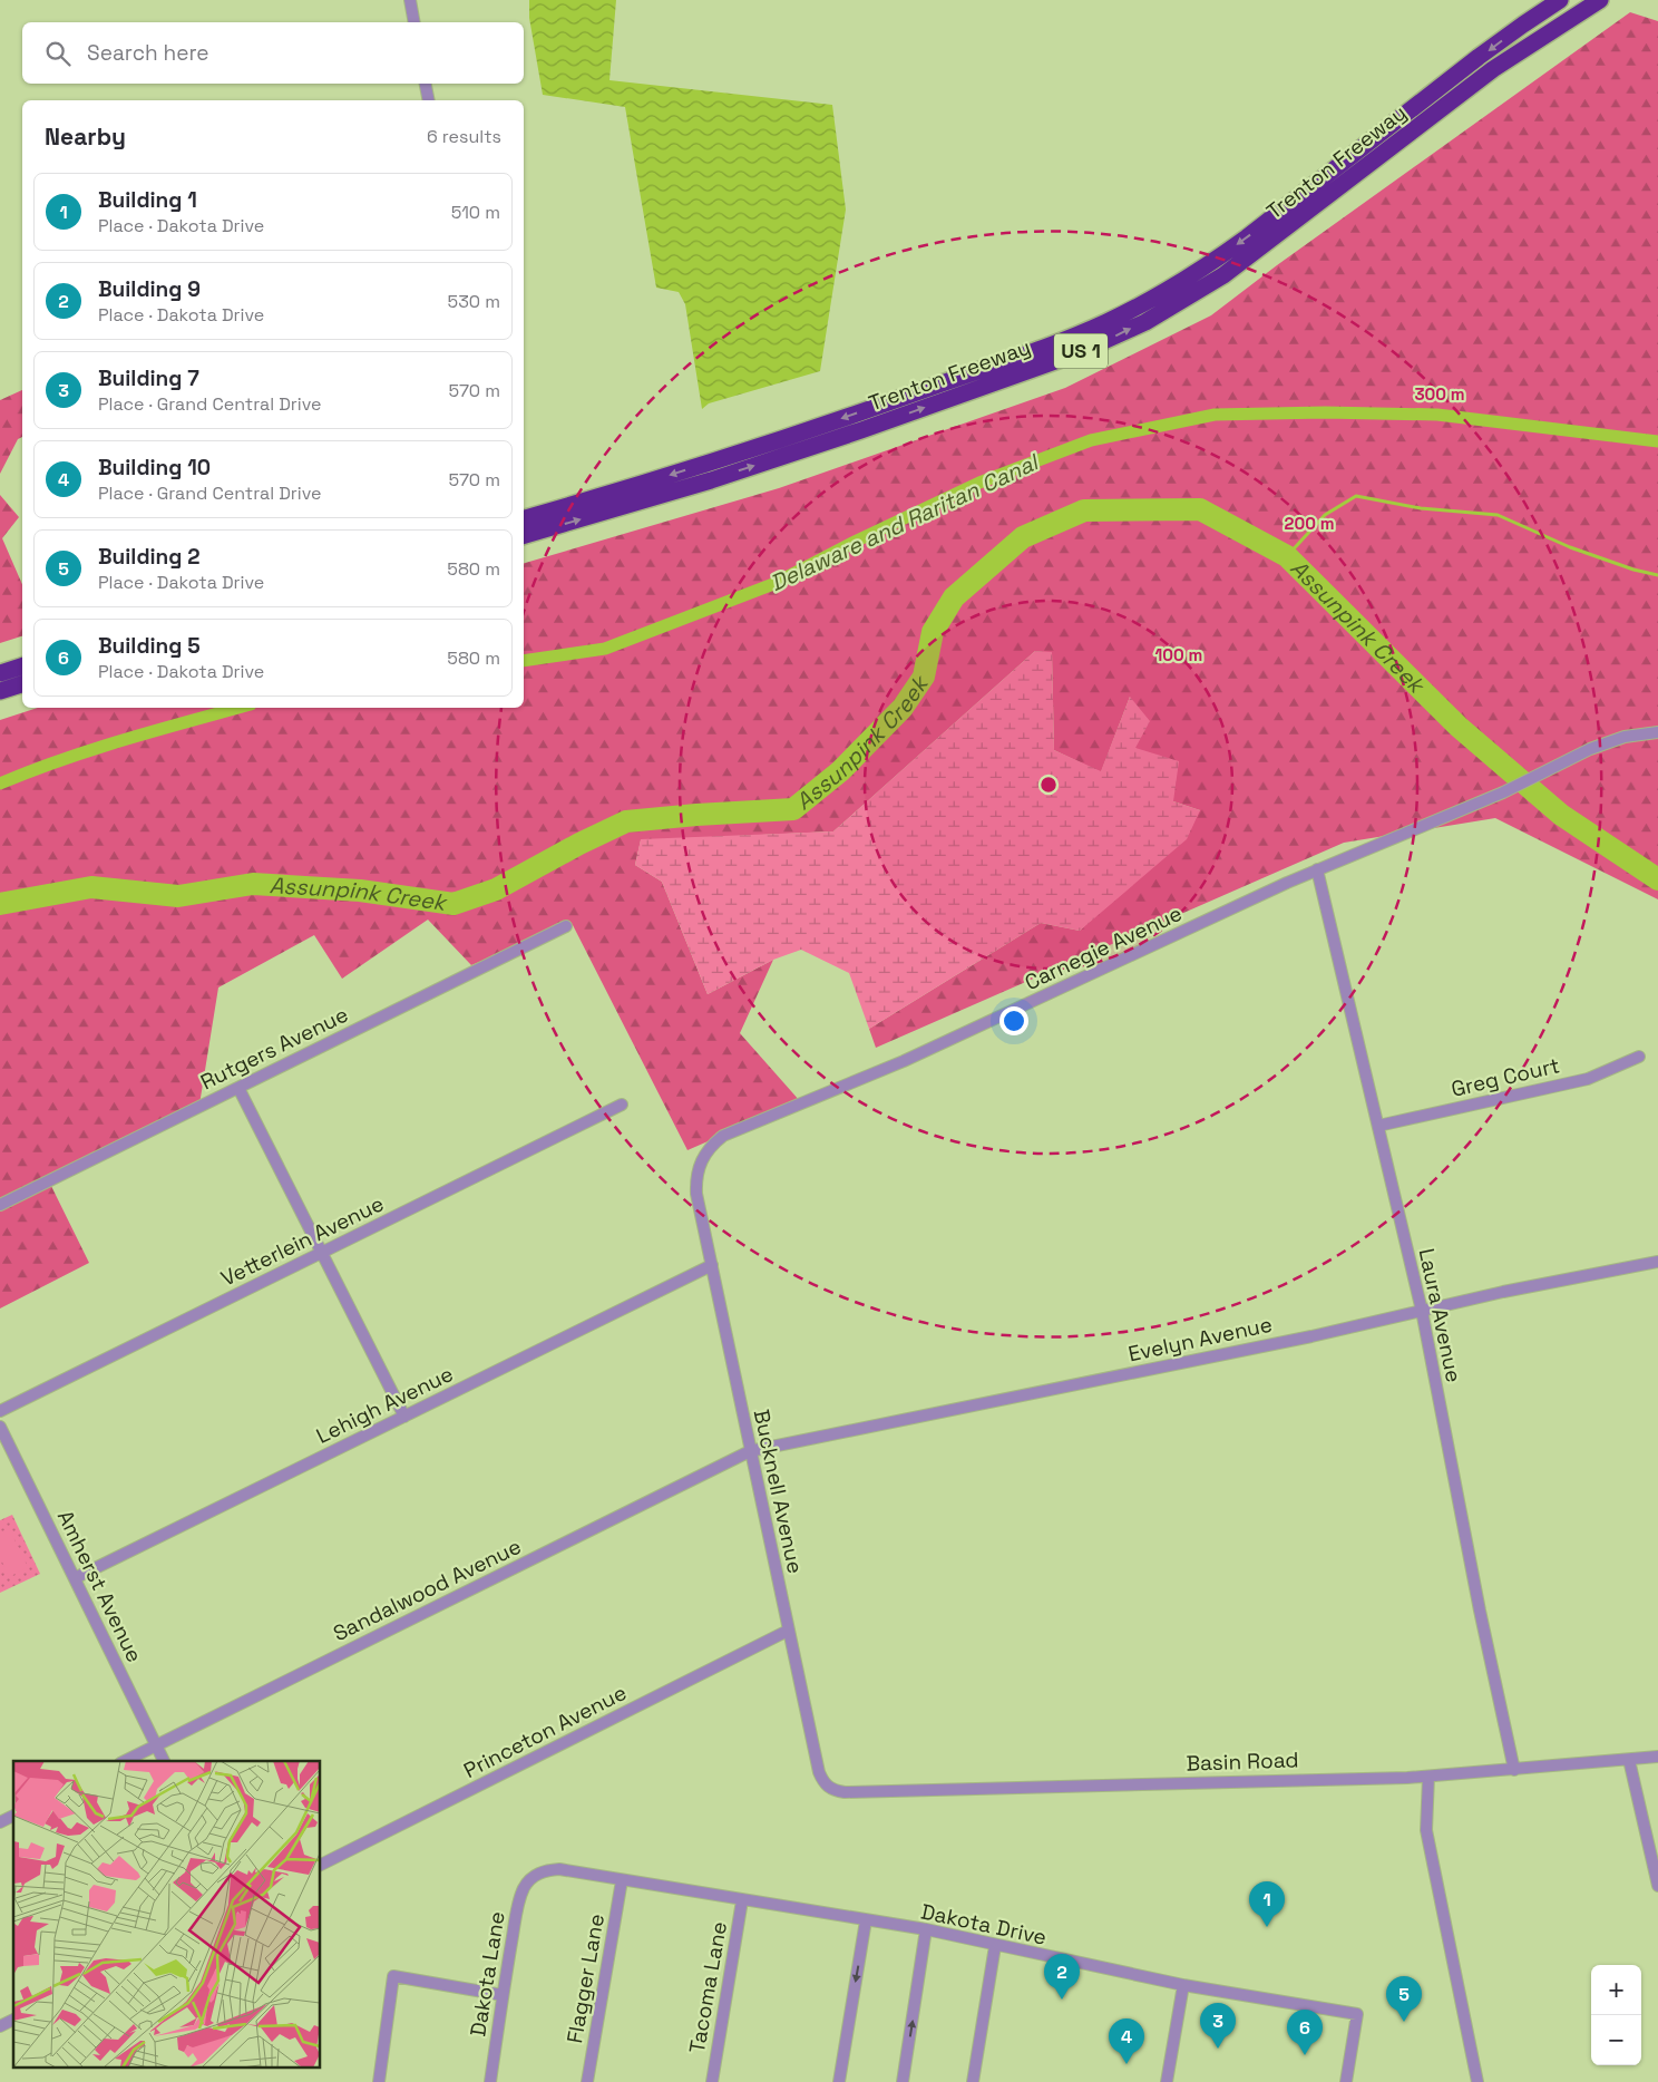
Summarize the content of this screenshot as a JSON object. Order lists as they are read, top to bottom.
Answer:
{
  "streets": {
    "highway": ["Trenton Freeway", "US 1"],
    "street": [
      "Carnegie Avenue",
      "Rutgers Avenue",
      "Greg Court",
      "Vetterlein Avenue",
      "Laura Avenue",
      "Evelyn Avenue",
      "Lehigh Avenue",
      "Bucknell Avenue",
      "Amherst Avenue",
      "Sandalwood Avenue",
      "Princeton Avenue",
      "Basin Road",
      "Dakota Drive",
      "Dakota Lane",
      "Flagger Lane",
      "Tacoma Lane"
    ]
  },
  "crossings": [
    ["Carnegie Avenue", "Laura Avenue"],
    ["Carnegie Avenue", "Bucknell Avenue"],
    ["Greg Court", "Laura Avenue"],
    ["Laura Avenue", "Evelyn Avenue"],
    ["Laura Avenue", "Basin Road"],
    ["Evelyn Avenue", "Bucknell Avenue"],
    ["Evelyn Avenue", "Sandalwood Avenue"],
    ["Lehigh Avenue", "Bucknell Avenue"],
    ["Lehigh Avenue", "Amherst Avenue"],
    ["Bucknell Avenue", "Sandalwood Avenue"],
    ["Bucknell Avenue", "Princeton Avenue"],
    ["Bucknell Avenue", "Basin Road"],
    ["Amherst Avenue", "Sandalwood Avenue"],
    ["Dakota Drive", "Dakota Lane"],
    ["Dakota Drive", "Flagger Lane"],
    ["Dakota Drive", "Tacoma Lane"]
  ],
  "water": ["Delaware and Raritan Canal", "Assunpink Creek"],
  "page": {
    "search": "Search here",
    "heading": ["Nearby", "6 results"],
    "list": [
      {
        "mark": "1",
        "name": "Building 1",
        "note": "Place · Dakota Drive",
        "value": "510 m"
      },
      {
        "mark": "2",
        "name": "Building 9",
        "note": "Place · Dakota Drive",
        "value": "530 m"
      },
      {
        "mark": "3",
        "name": "Building 7",
        "note": "Place · Grand Central Drive",
        "value": "570 m"
      },
      {
        "mark": "4",
        "name": "Building 10",
        "note": "Place · Grand Central Drive",
        "value": "570 m"
      },
      {
        "mark": "5",
        "name": "Building 2",
        "note": "Place · Dakota Drive",
        "value": "580 m"
      },
      {
        "mark": "6",
        "name": "Building 5",
        "note": "Place · Dakota Drive",
        "value": "580 m"
      }
    ],
    "pins": [
      "1",
      "2",
      "5",
      "3",
      "6",
      "4"
    ],
    "map_buttons": ["+", "−"]
  },
  "rings": ["300 m", "200 m", "100 m"]
}
